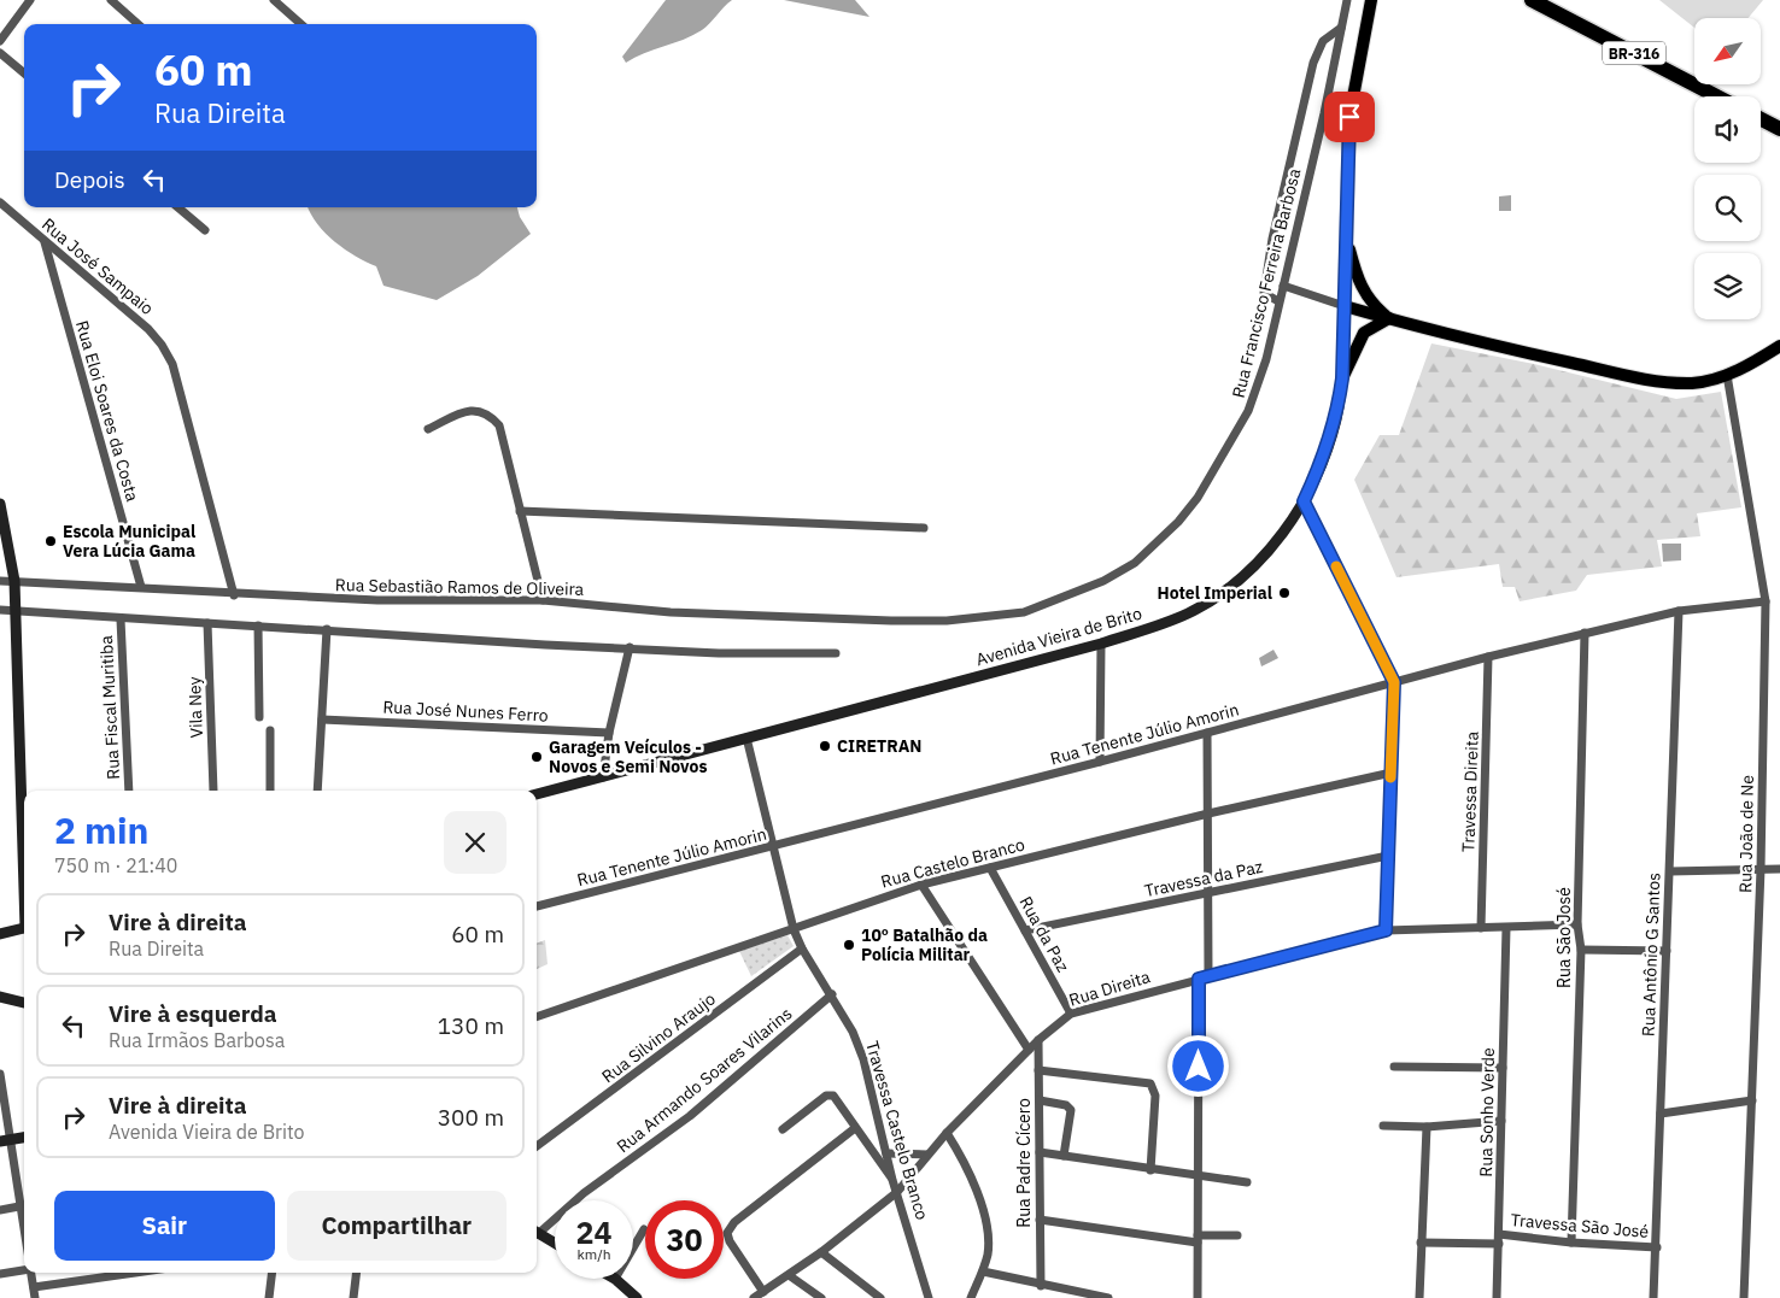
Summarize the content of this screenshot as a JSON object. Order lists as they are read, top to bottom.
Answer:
{
  "streets": {
    "highway": ["BR-316"],
    "main road": ["Avenida Vieira de Brito"],
    "street": [
      "Rua José Sampaio",
      "Rua Francisco Ferreira Barbosa",
      "Rua Eloi Soares da Costa",
      "Rua Sebastião Ramos de Oliveira",
      "Rua Fiscal Muritiba",
      "Vila Ney",
      "Rua José Nunes Ferro",
      "Rua Tenente Júlio Amorin",
      "Travessa Direita",
      "Rua João de Ne",
      "Rua Castelo Branco",
      "Travessa da Paz",
      "Rua da Paz",
      "Rua São José",
      "Rua Antônio G Santos",
      "Rua Direita",
      "Rua Silvino Araujo",
      "Rua Armando Soares Vilarins",
      "Rua Sonho Verde",
      "Travessa Castelo Branco",
      "Rua Padre Cícero",
      "Travessa São José"
    ]
  },
  "crossings": [
    ["Rua José Sampaio", "Rua Eloi Soares da Costa"],
    ["Rua José Sampaio", "Rua Sebastião Ramos de Oliveira"],
    ["Rua Francisco Ferreira Barbosa", "Rua Sebastião Ramos de Oliveira"],
    ["Rua Eloi Soares da Costa", "Rua Sebastião Ramos de Oliveira"],
    ["Avenida Vieira de Brito", "Travessa Castelo Branco"],
    ["Rua Tenente Júlio Amorin", "Travessa Direita"],
    ["Rua Tenente Júlio Amorin", "Rua João de Ne"],
    ["Rua Tenente Júlio Amorin", "Rua São José"],
    ["Rua Tenente Júlio Amorin", "Rua Antônio G Santos"],
    ["Rua Tenente Júlio Amorin", "Travessa Castelo Branco"],
    ["Travessa Direita", "Rua Direita"],
    ["Rua Castelo Branco", "Rua da Paz"],
    ["Rua Castelo Branco", "Travessa Castelo Branco"],
    ["Travessa da Paz", "Rua da Paz"],
    ["Rua da Paz", "Rua Direita"],
    ["Rua São José", "Rua Direita"],
    ["Rua São José", "Travessa São José"],
    ["Rua Antônio G Santos", "Travessa São José"],
    ["Rua Direita", "Rua Sonho Verde"],
    ["Rua Direita", "Travessa Castelo Branco"],
    ["Rua Direita", "Rua Padre Cícero"],
    ["Rua Silvino Araujo", "Travessa Castelo Branco"],
    ["Rua Armando Soares Vilarins", "Travessa Castelo Branco"],
    ["Rua Sonho Verde", "Travessa São José"]
  ],
  "places": [
    "Escola Municipal Vera Lúcia Gama",
    "Hotel Imperial",
    "CIRETRAN",
    "Garagem Veículos - Novos e Semi Novos",
    "10º Batalhão da Polícia Militar"
  ],
  "north": "bottom left",
  "page": {
    "turn": ["60 m", "Rua Direita"],
    "then": "Depois",
    "heading": ["2 min", "750 m · 21:40"],
    "list": [
      {
        "name": "Vire à direita",
        "note": "Rua Direita",
        "value": "60 m"
      },
      {
        "name": "Vire à esquerda",
        "note": "Rua Irmãos Barbosa",
        "value": "130 m"
      },
      {
        "name": "Vire à direita",
        "note": "Avenida Vieira de Brito",
        "value": "300 m"
      }
    ],
    "buttons": ["Sair", "Compartilhar"],
    "speed": "24 km/h",
    "limit": "30"
  }
}
